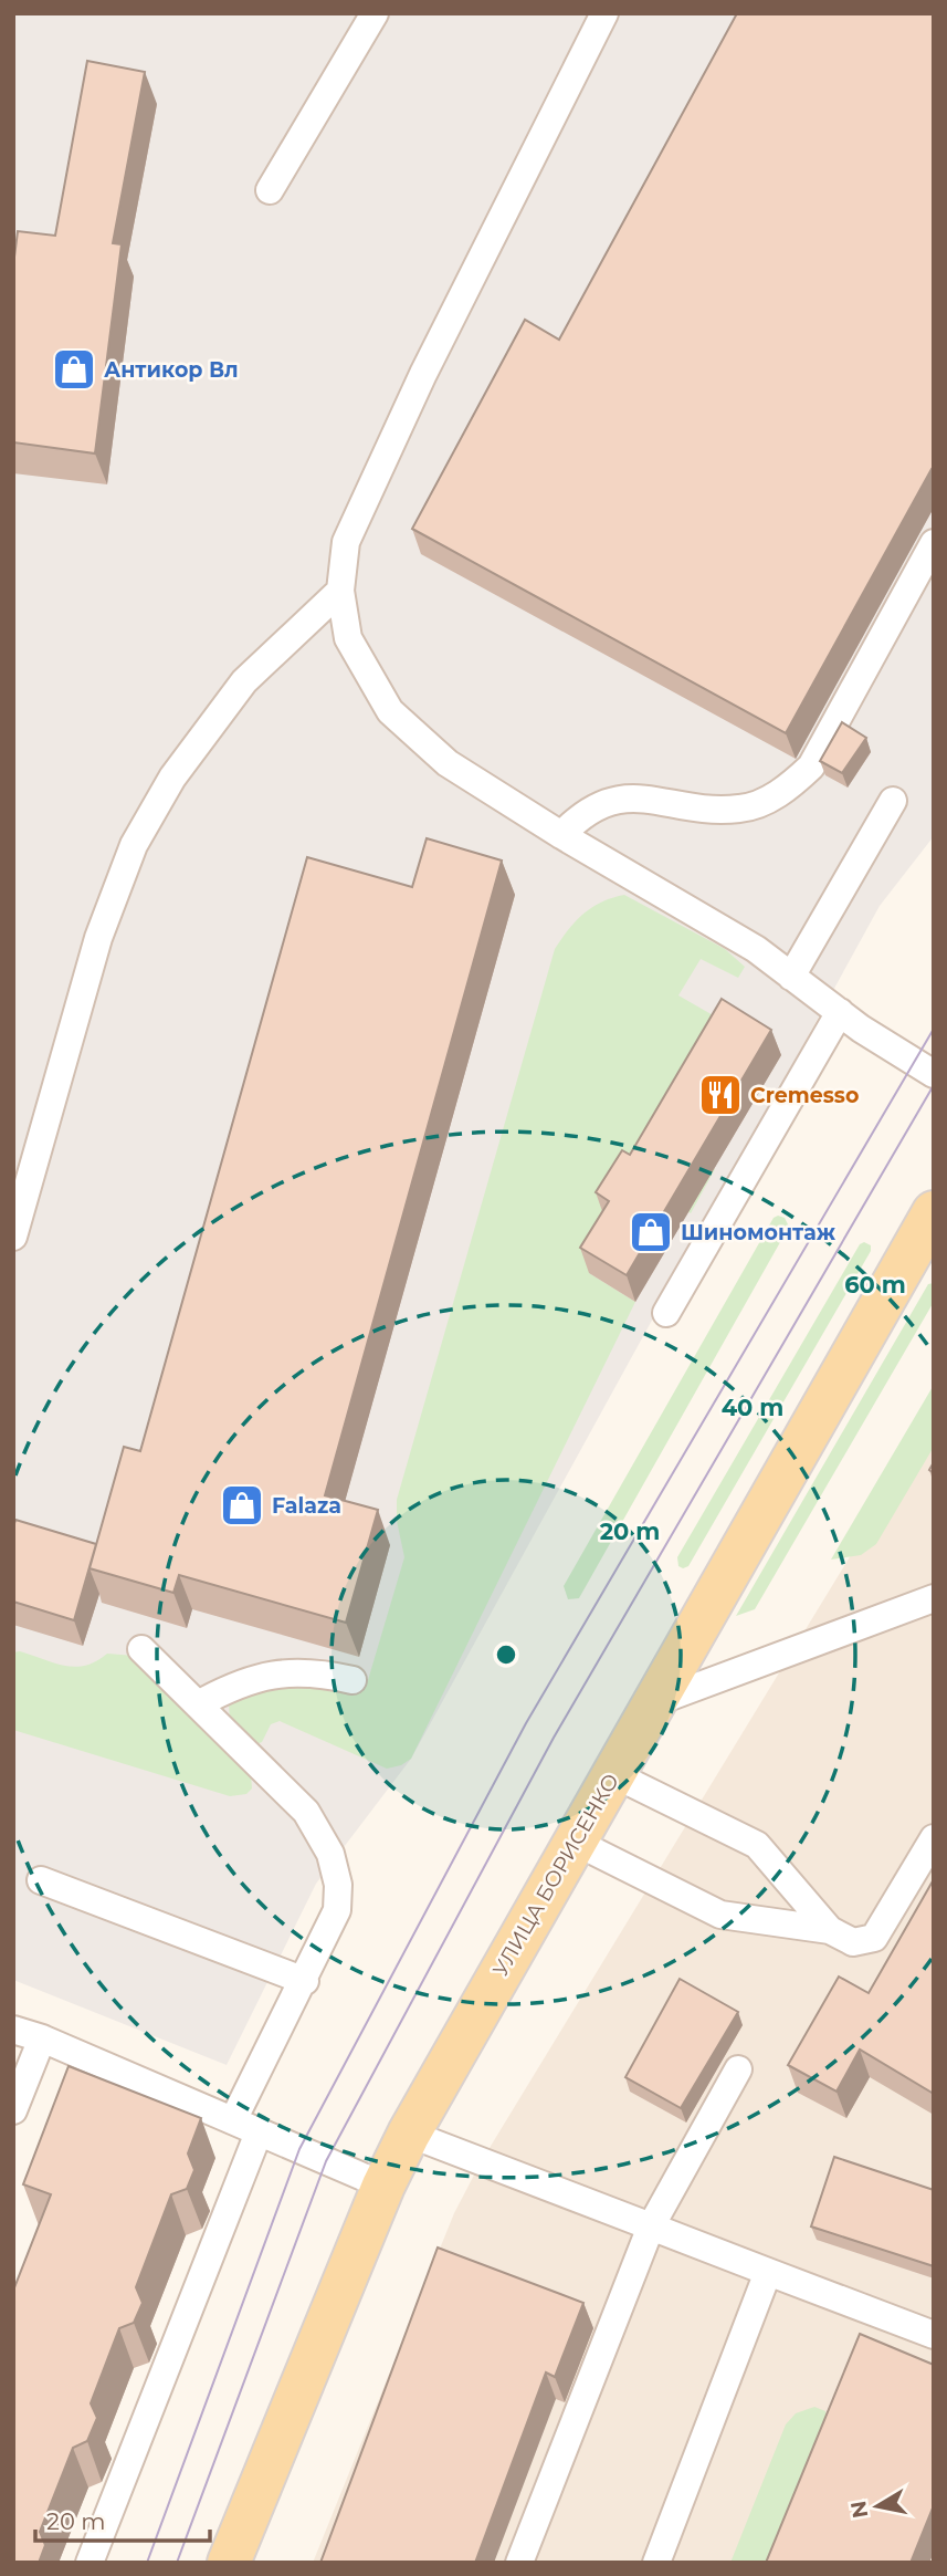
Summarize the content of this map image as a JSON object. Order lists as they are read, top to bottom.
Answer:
{
  "streets": {
    "main road": ["УЛИЦА БОРИСЕНКО"]
  },
  "places": {
    "shop": ["Антикор Вл", "Шиномонтаж", "Falaza"],
    "restaurant": ["Cremesso"]
  },
  "scale_bar": "20 m",
  "north": "left",
  "rings": ["60 m", "40 m", "20 m"]
}
